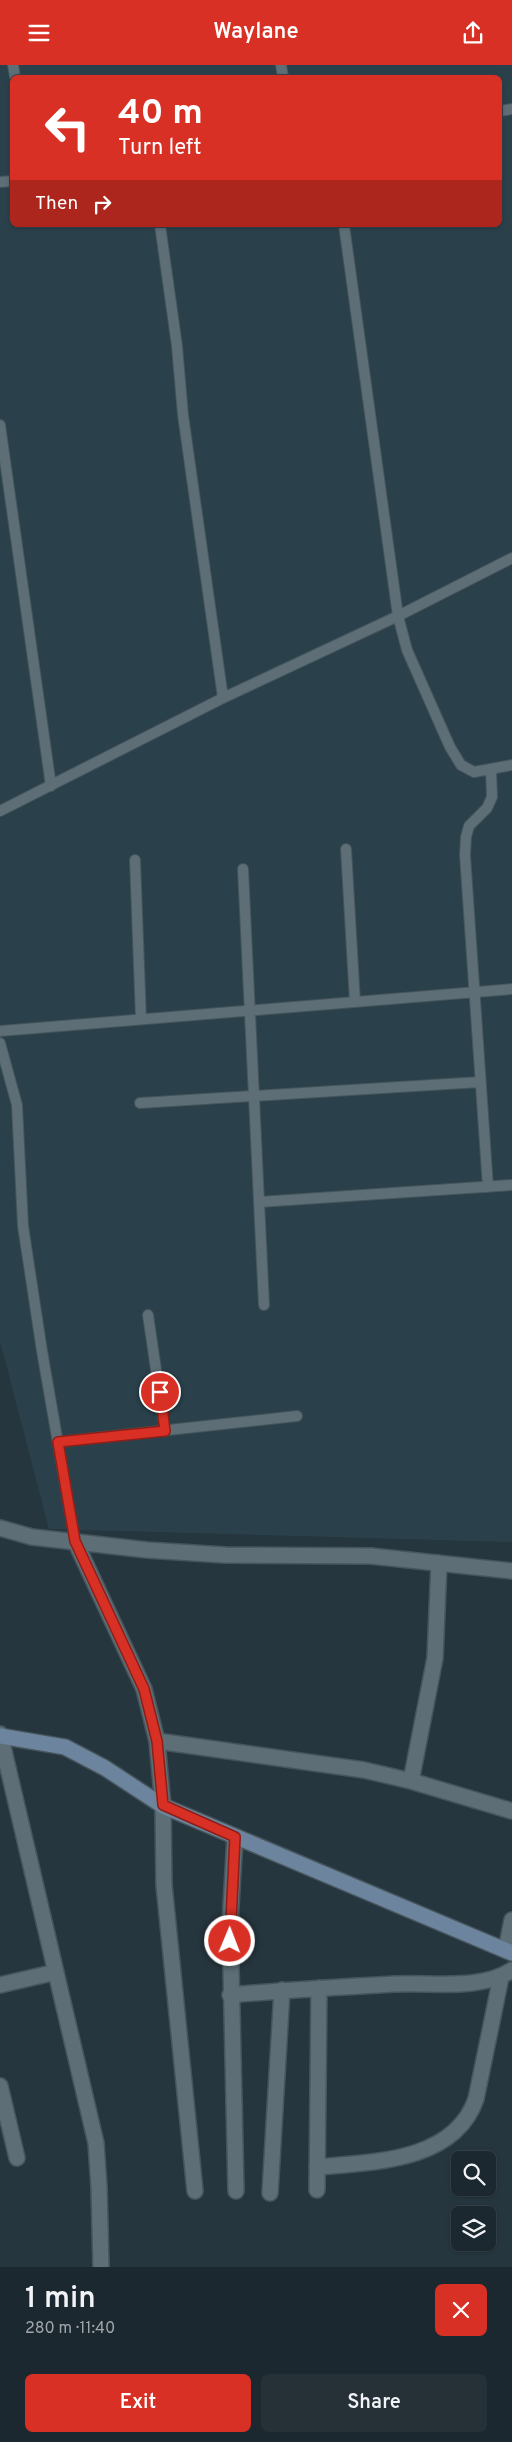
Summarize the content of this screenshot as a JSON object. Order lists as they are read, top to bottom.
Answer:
{
  "page": {
    "header": "Waylane",
    "turn": ["40 m", "Turn left"],
    "then": "Then",
    "heading": ["1 min", "280 m · 11:40"],
    "buttons": ["Exit", "Share"]
  }
}
